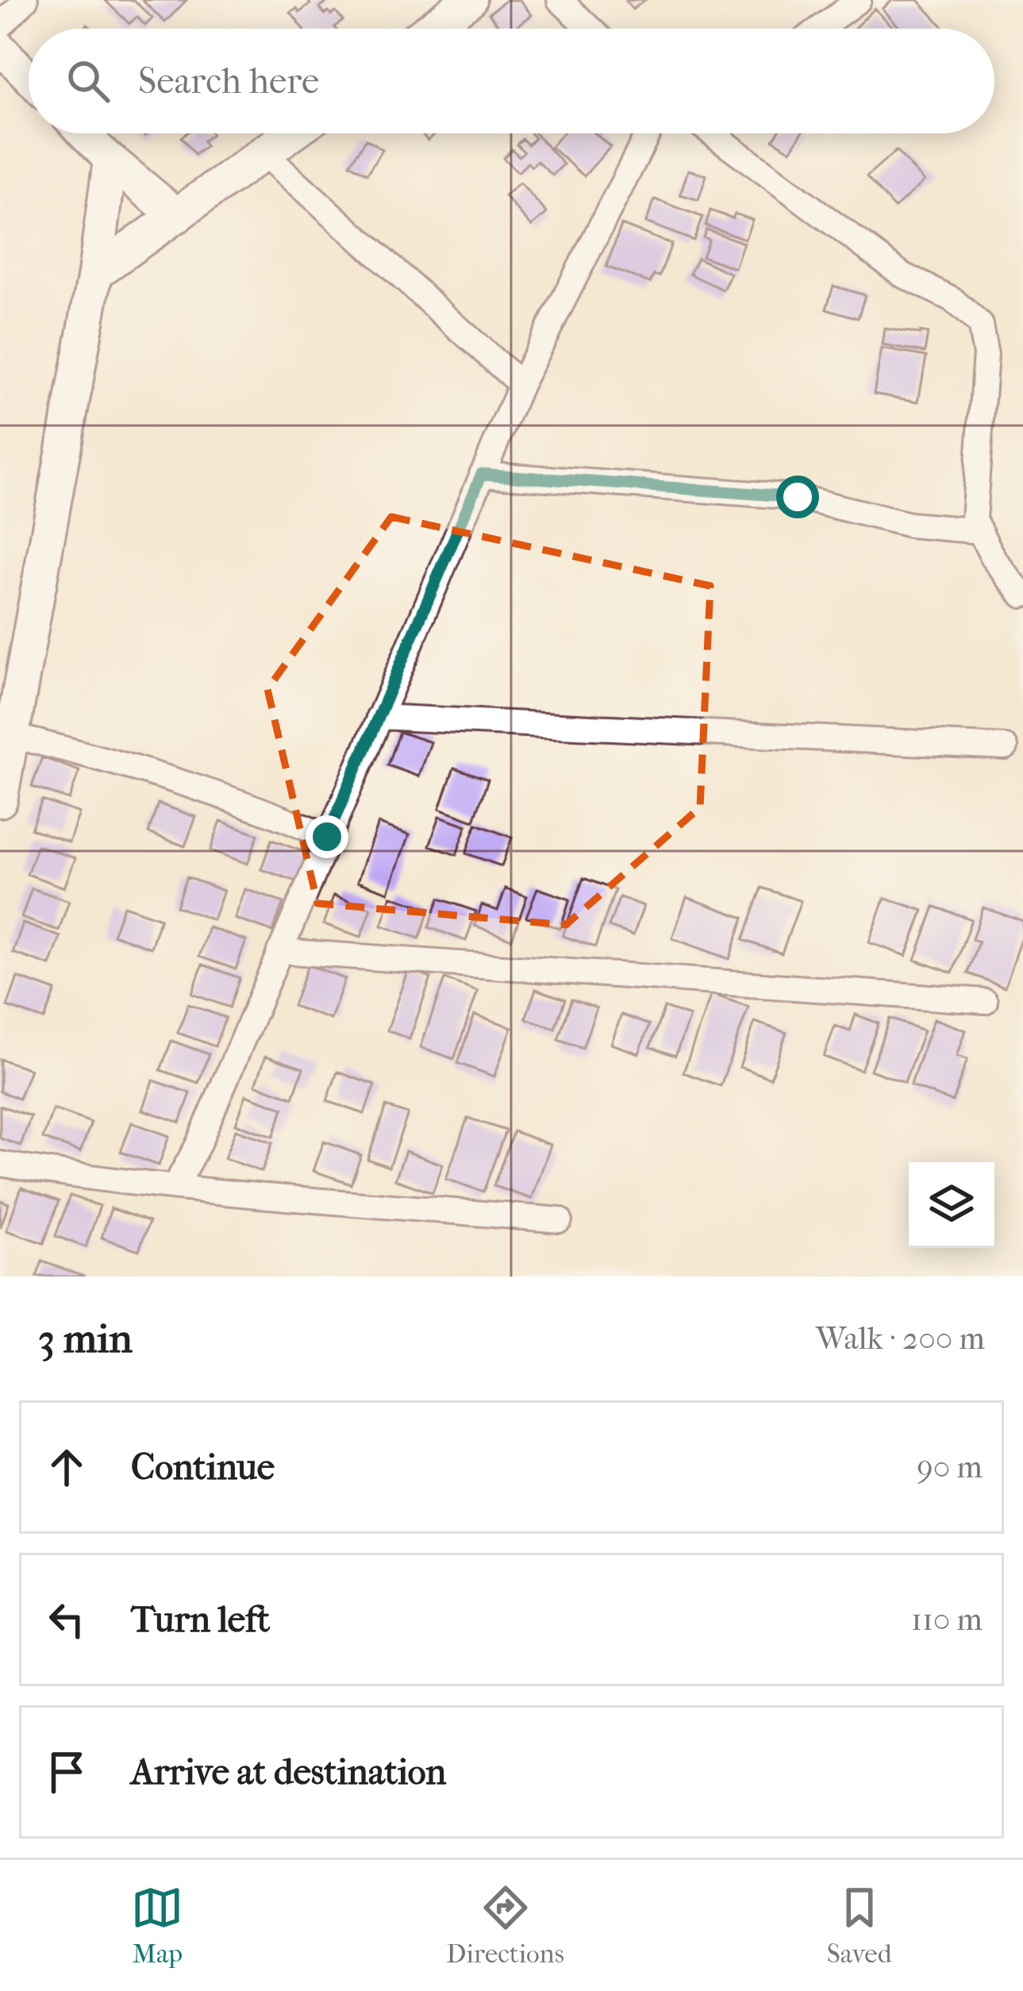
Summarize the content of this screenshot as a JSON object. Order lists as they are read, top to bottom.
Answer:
{
  "page": {
    "search": "Search here",
    "heading": ["3 min", "Walk · 200 m"],
    "list": [
      ["Continue", "90 m"],
      ["Turn left", "110 m"],
      "Arrive at destination"
    ],
    "nav": ["Map", "Directions", "Saved"]
  }
}
